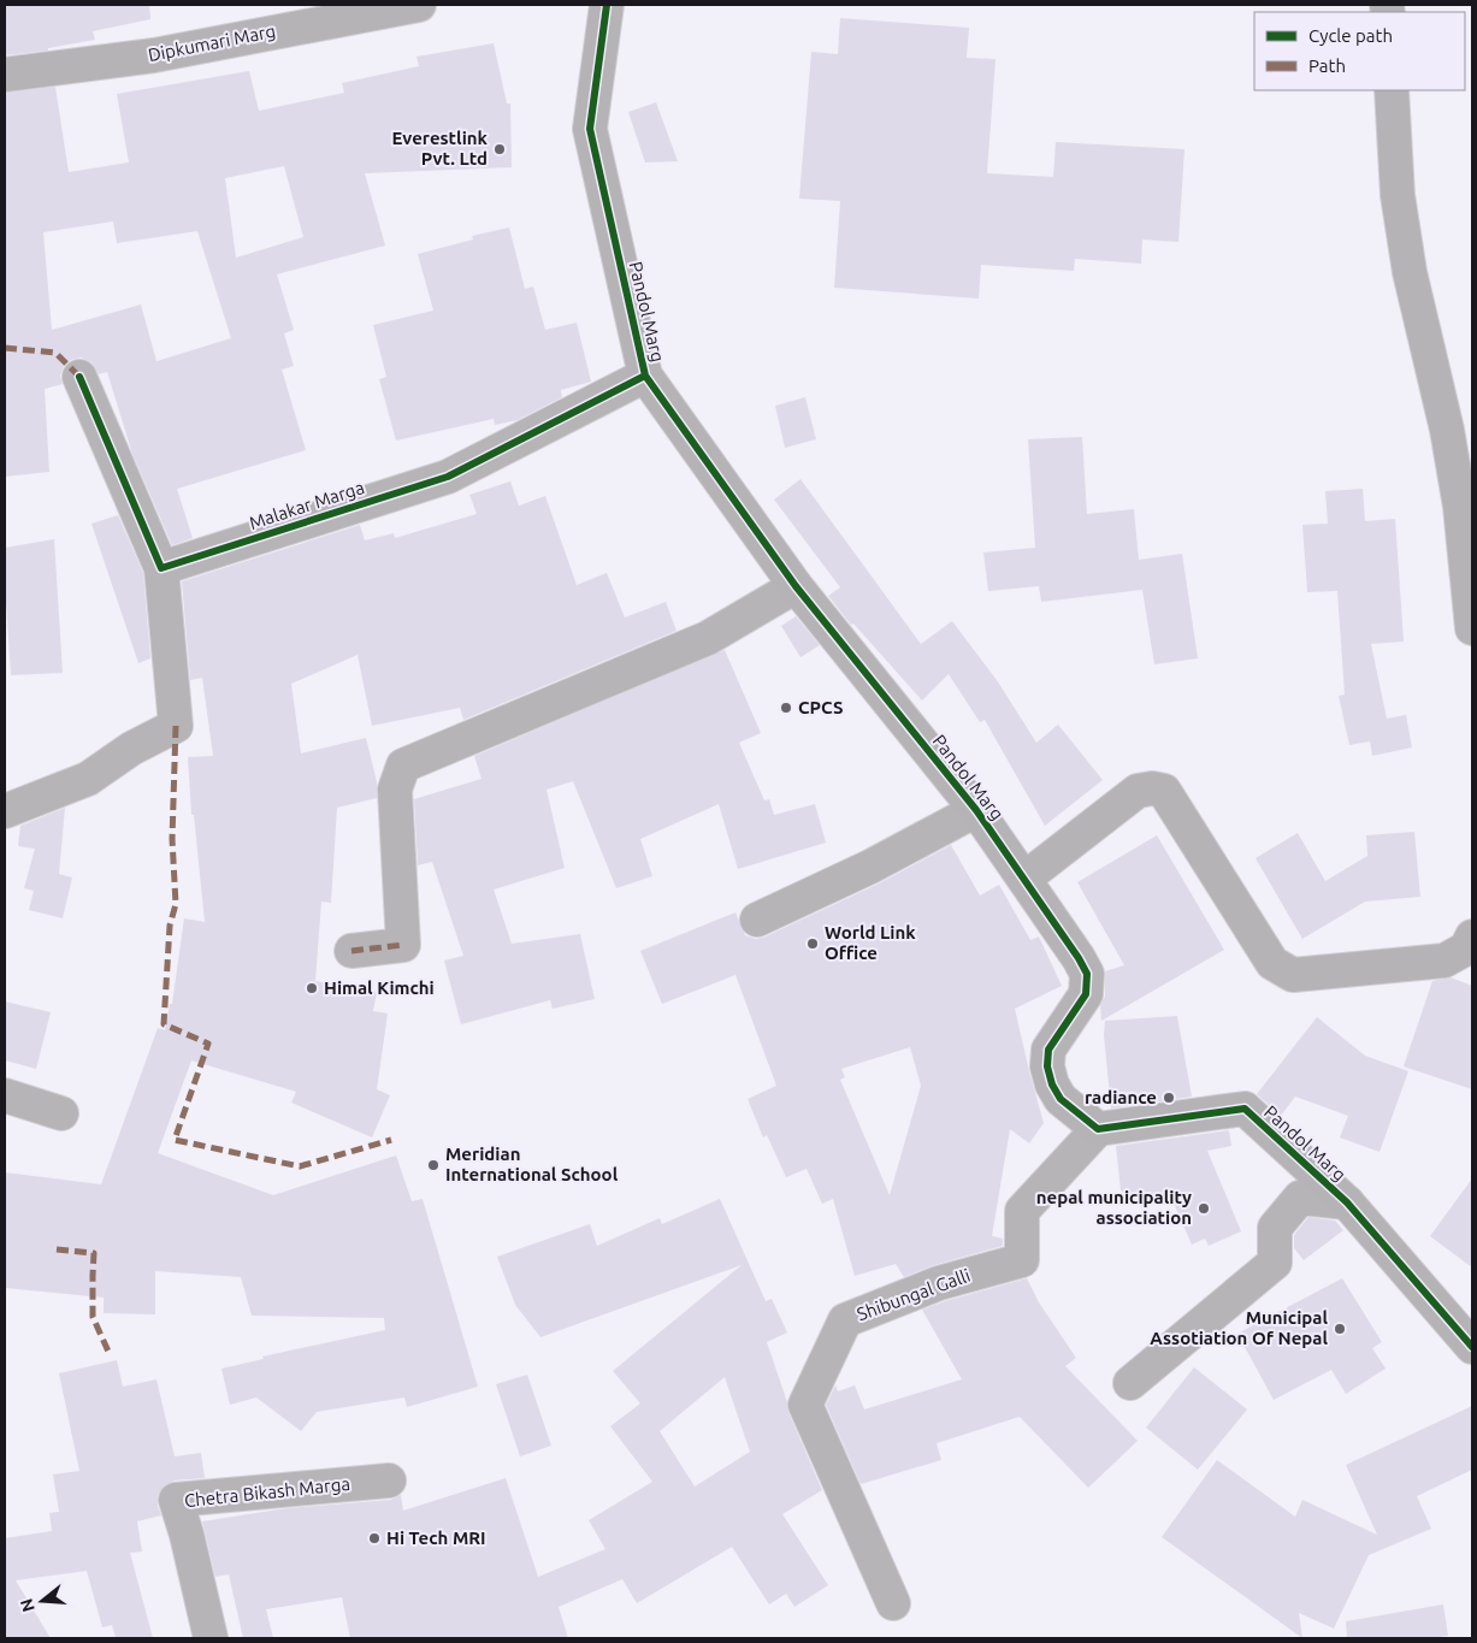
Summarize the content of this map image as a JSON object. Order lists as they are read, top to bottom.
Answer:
{
  "streets": {
    "street": [
      "Dipkumari Marg",
      "Pandol Marg",
      "Malakar Marga",
      "Shibungal Galli",
      "Chetra Bikash Marga"
    ]
  },
  "crossings": [
    ["Pandol Marg", "Malakar Marga"],
    ["Pandol Marg", "Shibungal Galli"]
  ],
  "places": [
    "Everestlink Pvt. Ltd",
    "CPCS",
    "World Link Office",
    "Himal Kimchi",
    "radiance",
    "Meridian International School",
    "nepal municipality association",
    "Municipal Assotiation Of Nepal",
    "Hi Tech MRI"
  ],
  "legend": ["Cycle path", "Path"],
  "north": "left"
}
